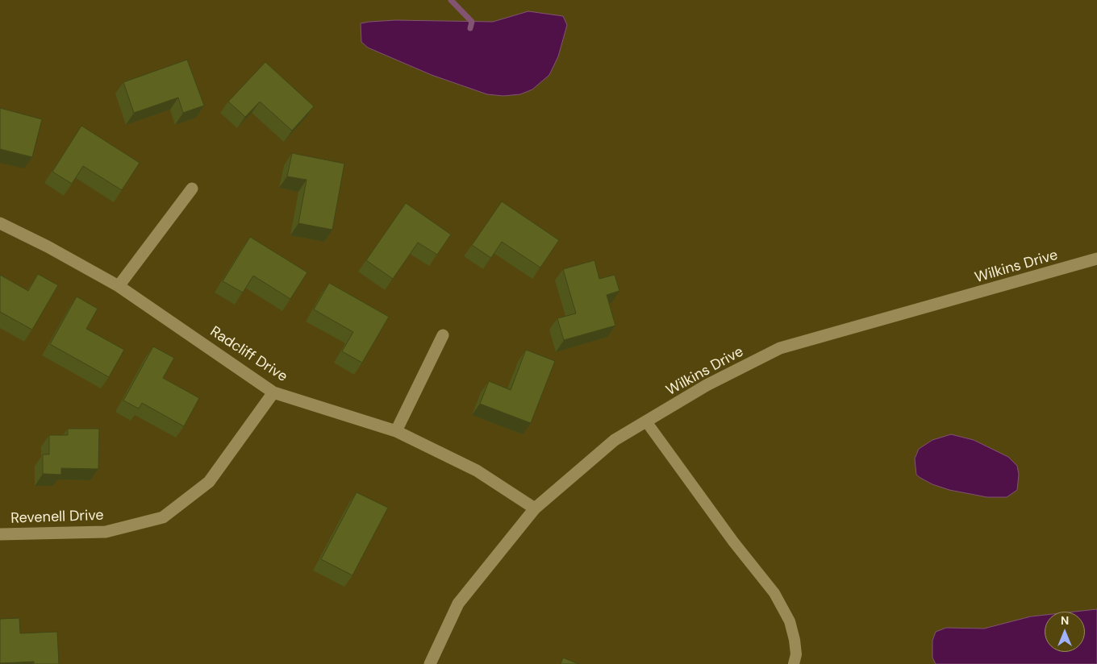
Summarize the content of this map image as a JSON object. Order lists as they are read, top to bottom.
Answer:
{
  "streets": {
    "street": ["Wilkins Drive", "Radcliff Drive", "Revenell Drive"]
  },
  "crossings": [
    ["Wilkins Drive", "Radcliff Drive"],
    ["Radcliff Drive", "Revenell Drive"]
  ],
  "north": "top"
}
